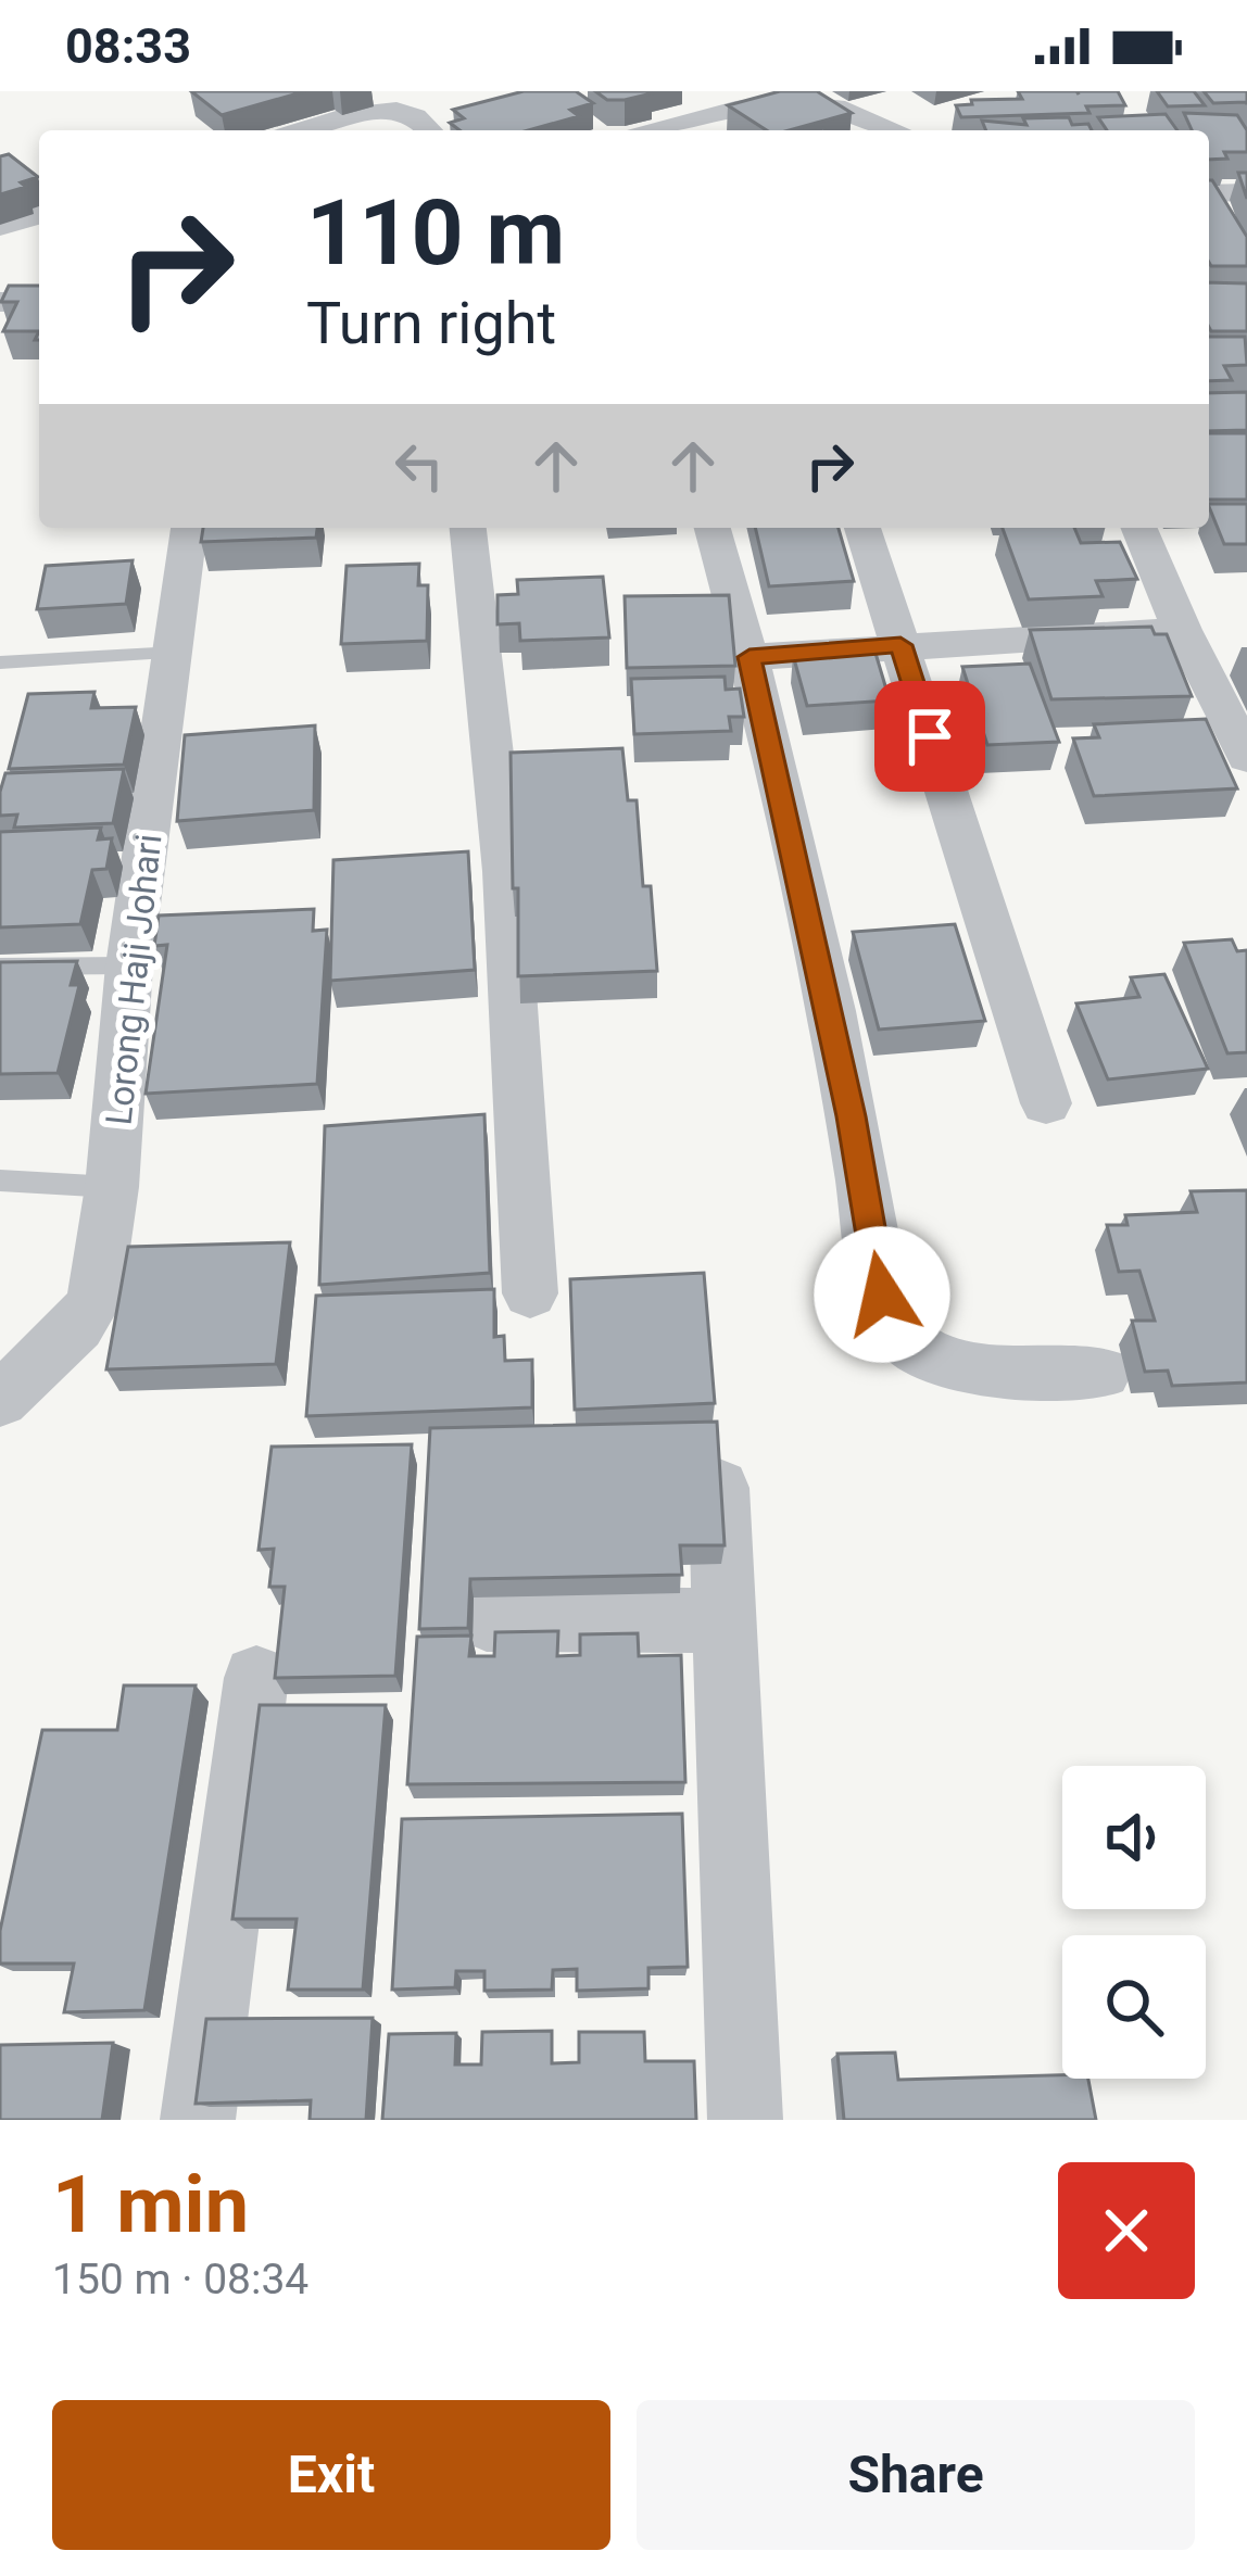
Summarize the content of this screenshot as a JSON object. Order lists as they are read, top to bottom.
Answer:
{
  "streets": {
    "street": ["Lorong Haji Johari"]
  },
  "page": {
    "status": "08:33",
    "turn": ["110 m", "Turn right"],
    "heading": ["1 min", "150 m · 08:34"],
    "buttons": ["Exit", "Share"]
  }
}
